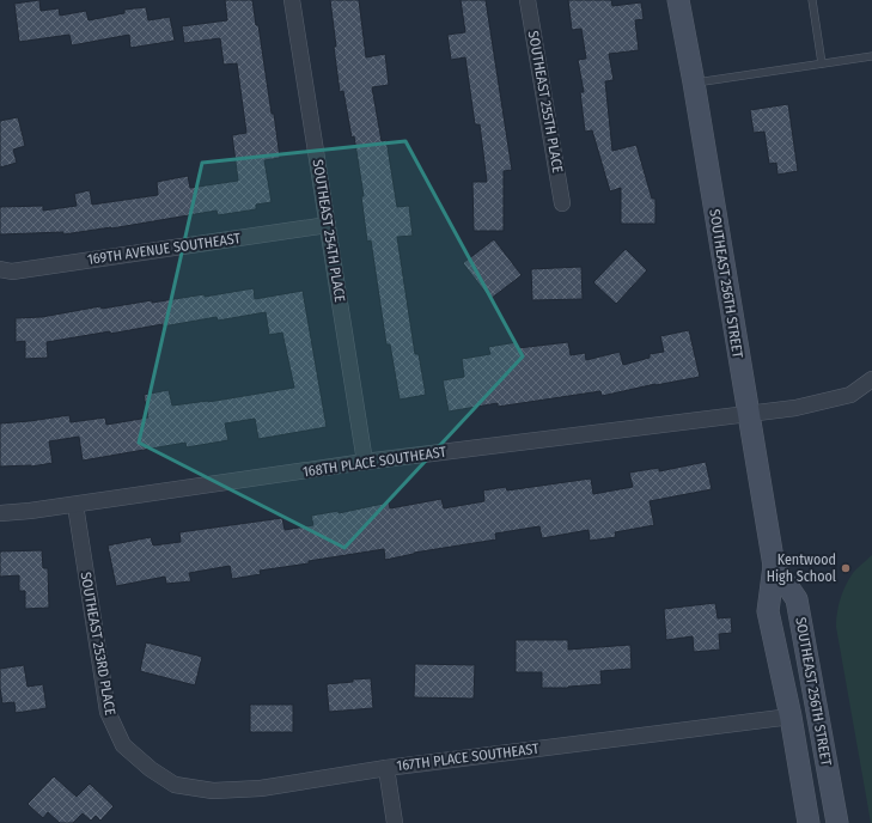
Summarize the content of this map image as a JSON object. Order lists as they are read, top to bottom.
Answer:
{
  "streets": {
    "main road": ["SOUTHEAST 256TH STREET"],
    "street": [
      "SOUTHEAST 255TH PLACE",
      "SOUTHEAST 254TH PLACE",
      "169TH AVENUE SOUTHEAST",
      "168TH PLACE SOUTHEAST",
      "SOUTHEAST 253RD PLACE",
      "167TH PLACE SOUTHEAST"
    ]
  },
  "crossings": [
    ["SOUTHEAST 254TH PLACE", "169TH AVENUE SOUTHEAST"],
    ["SOUTHEAST 254TH PLACE", "168TH PLACE SOUTHEAST"],
    ["SOUTHEAST 256TH STREET", "168TH PLACE SOUTHEAST"],
    ["SOUTHEAST 256TH STREET", "167TH PLACE SOUTHEAST"],
    ["168TH PLACE SOUTHEAST", "SOUTHEAST 253RD PLACE"],
    ["SOUTHEAST 253RD PLACE", "167TH PLACE SOUTHEAST"]
  ],
  "places": ["Kentwood High School"]
}
